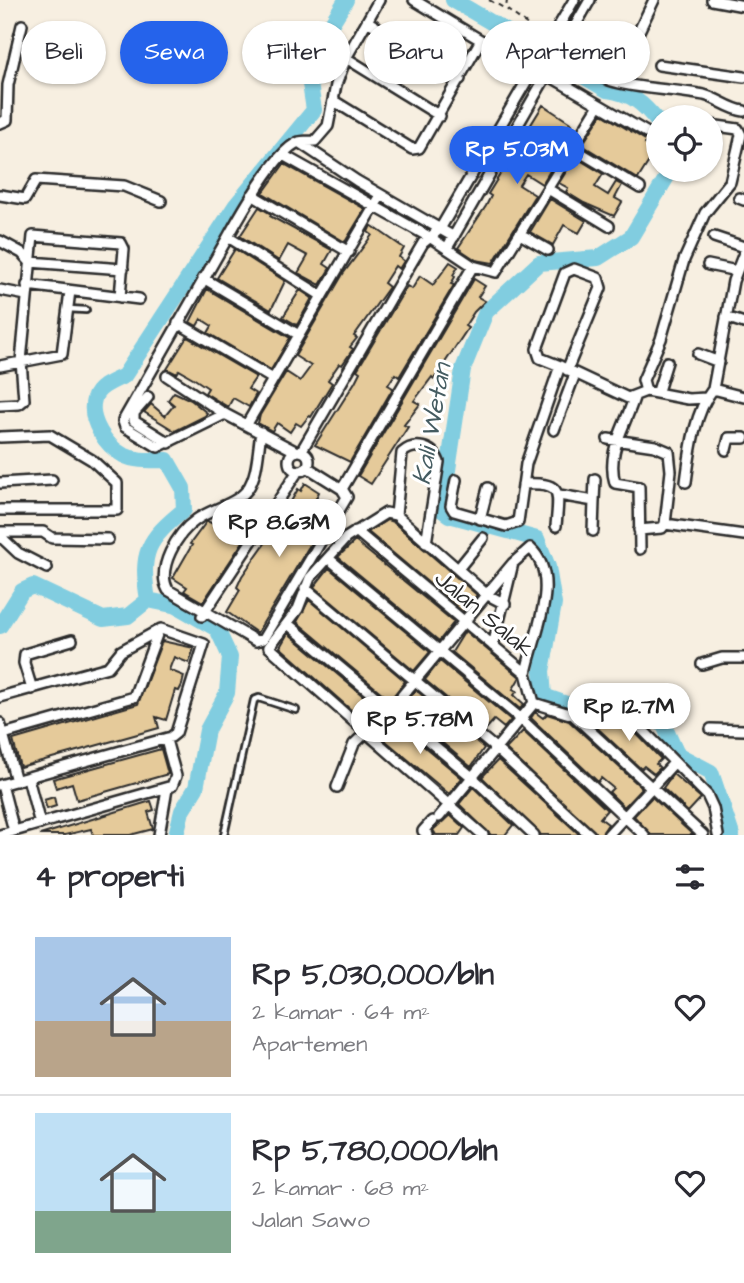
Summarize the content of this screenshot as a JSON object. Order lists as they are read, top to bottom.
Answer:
{
  "streets": {
    "street": ["Jalan Salak"]
  },
  "water": ["Kali Wetan"],
  "page": {
    "chip": [
      "Beli",
      "Sewa",
      "Filter",
      "Baru",
      "Apartemen"
    ],
    "price": [
      "Rp 5.03M",
      "Rp 8.63M",
      "Rp 12.7M",
      "Rp 5.78M"
    ],
    "heading": "4 properti",
    "list": [
      {
        "name": "Rp 5,030,000/bln",
        "note": "2 kamar · 64 m² · Apartemen"
      },
      {
        "name": "Rp 5,780,000/bln",
        "note": "2 kamar · 68 m² · Jalan Sawo"
      }
    ]
  }
}
